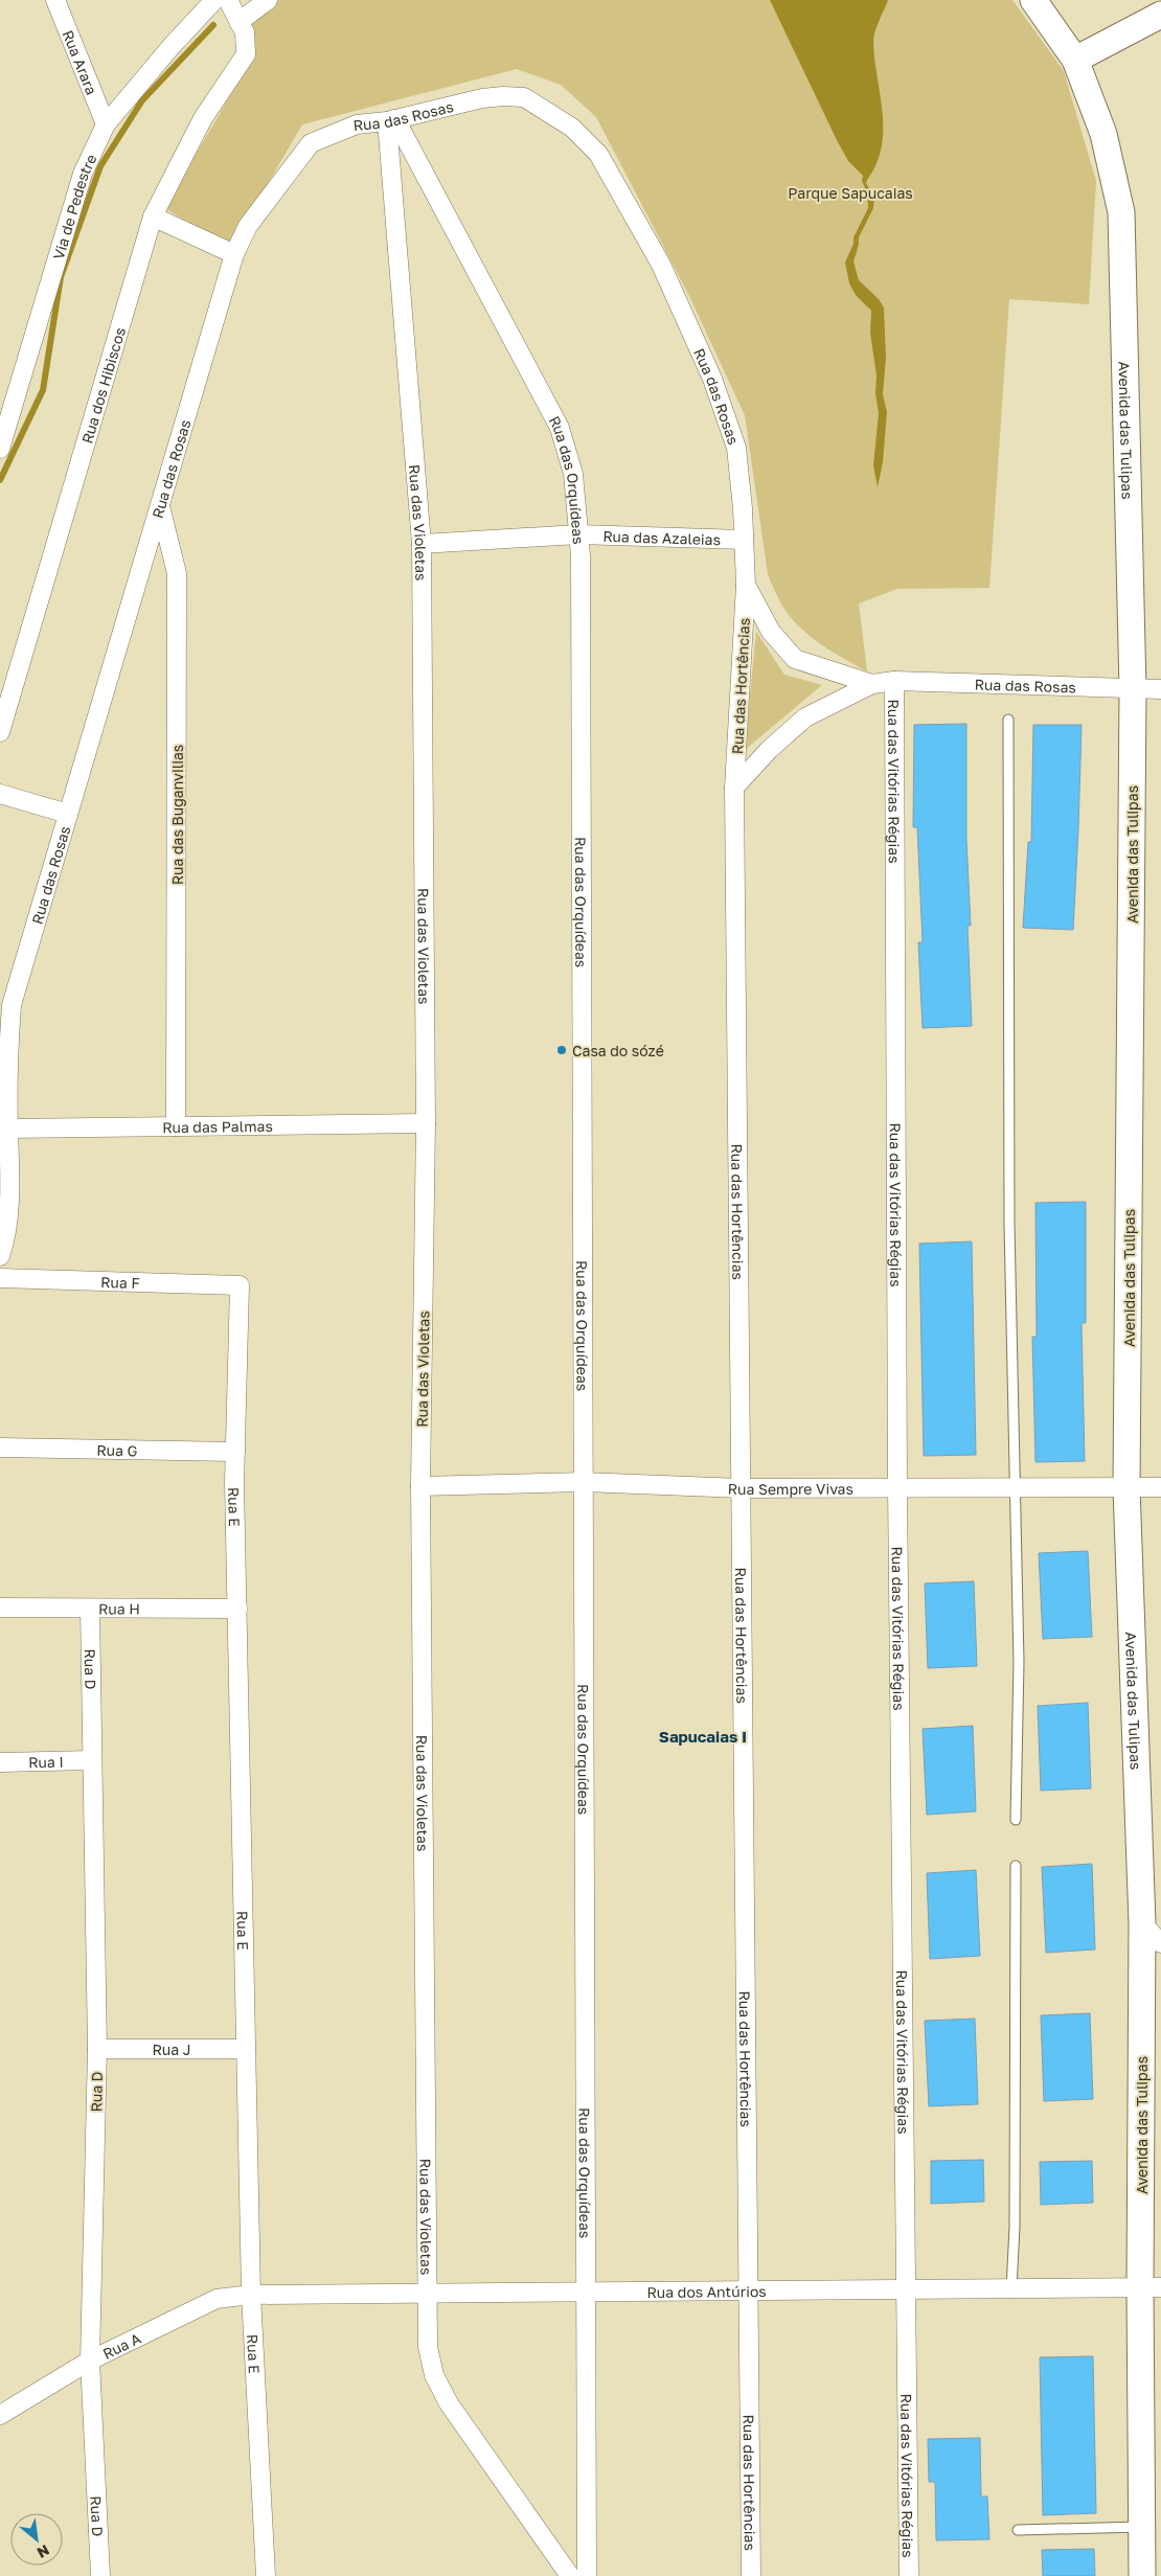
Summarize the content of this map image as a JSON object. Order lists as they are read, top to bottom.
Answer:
{
  "streets": {
    "street": [
      "Rua Arara",
      "Rua das Rosas",
      "Via de Pedestre",
      "Rua dos Hibiscos",
      "Avenida das Tulipas",
      "Rua das Orquídeas",
      "Rua das Violetas",
      "Rua das Azaleias",
      "Rua das Hortências",
      "Rua das Vitórias Régias",
      "Rua das Buganvilias",
      "Rua das Palmas",
      "Rua F",
      "Rua G",
      "Rua Sempre Vivas",
      "Rua E",
      "Rua H",
      "Rua D",
      "Rua I",
      "Rua J",
      "Rua dos Antúrios",
      "Rua A"
    ]
  },
  "crossings": [
    ["Rua Arara", "Via de Pedestre"],
    ["Rua das Rosas", "Avenida das Tulipas"],
    ["Rua das Rosas", "Rua das Orquídeas"],
    ["Rua das Rosas", "Rua das Violetas"],
    ["Rua das Rosas", "Rua das Azaleias"],
    ["Rua das Rosas", "Rua das Hortências"],
    ["Rua das Rosas", "Rua das Vitórias Régias"],
    ["Rua das Rosas", "Rua das Buganvilias"],
    ["Rua das Rosas", "Rua das Palmas"],
    ["Avenida das Tulipas", "Rua Sempre Vivas"],
    ["Avenida das Tulipas", "Rua dos Antúrios"],
    ["Rua das Orquídeas", "Rua das Violetas"],
    ["Rua das Orquídeas", "Rua das Azaleias"],
    ["Rua das Orquídeas", "Rua Sempre Vivas"],
    ["Rua das Orquídeas", "Rua dos Antúrios"],
    ["Rua das Violetas", "Rua das Azaleias"],
    ["Rua das Violetas", "Rua das Palmas"],
    ["Rua das Violetas", "Rua Sempre Vivas"],
    ["Rua das Violetas", "Rua dos Antúrios"],
    ["Rua das Hortências", "Rua Sempre Vivas"],
    ["Rua das Hortências", "Rua dos Antúrios"],
    ["Rua das Vitórias Régias", "Rua Sempre Vivas"],
    ["Rua das Vitórias Régias", "Rua dos Antúrios"],
    ["Rua das Buganvilias", "Rua das Palmas"],
    ["Rua F", "Rua E"],
    ["Rua G", "Rua E"],
    ["Rua E", "Rua H"],
    ["Rua E", "Rua J"],
    ["Rua E", "Rua dos Antúrios"],
    ["Rua E", "Rua A"],
    ["Rua H", "Rua D"],
    ["Rua D", "Rua I"],
    ["Rua D", "Rua J"],
    ["Rua D", "Rua A"],
    ["Rua dos Antúrios", "Rua A"]
  ],
  "districts": ["Sapucaias I"],
  "parks": ["Parque Sapucaias"],
  "places": ["Casa do sózé"],
  "north": "bottom right"
}
